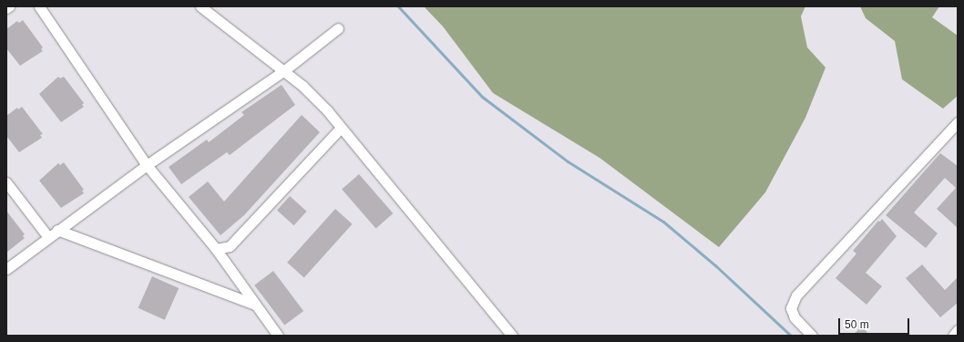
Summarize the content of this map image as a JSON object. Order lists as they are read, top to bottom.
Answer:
{
  "scale_bar": "50 m"
}
